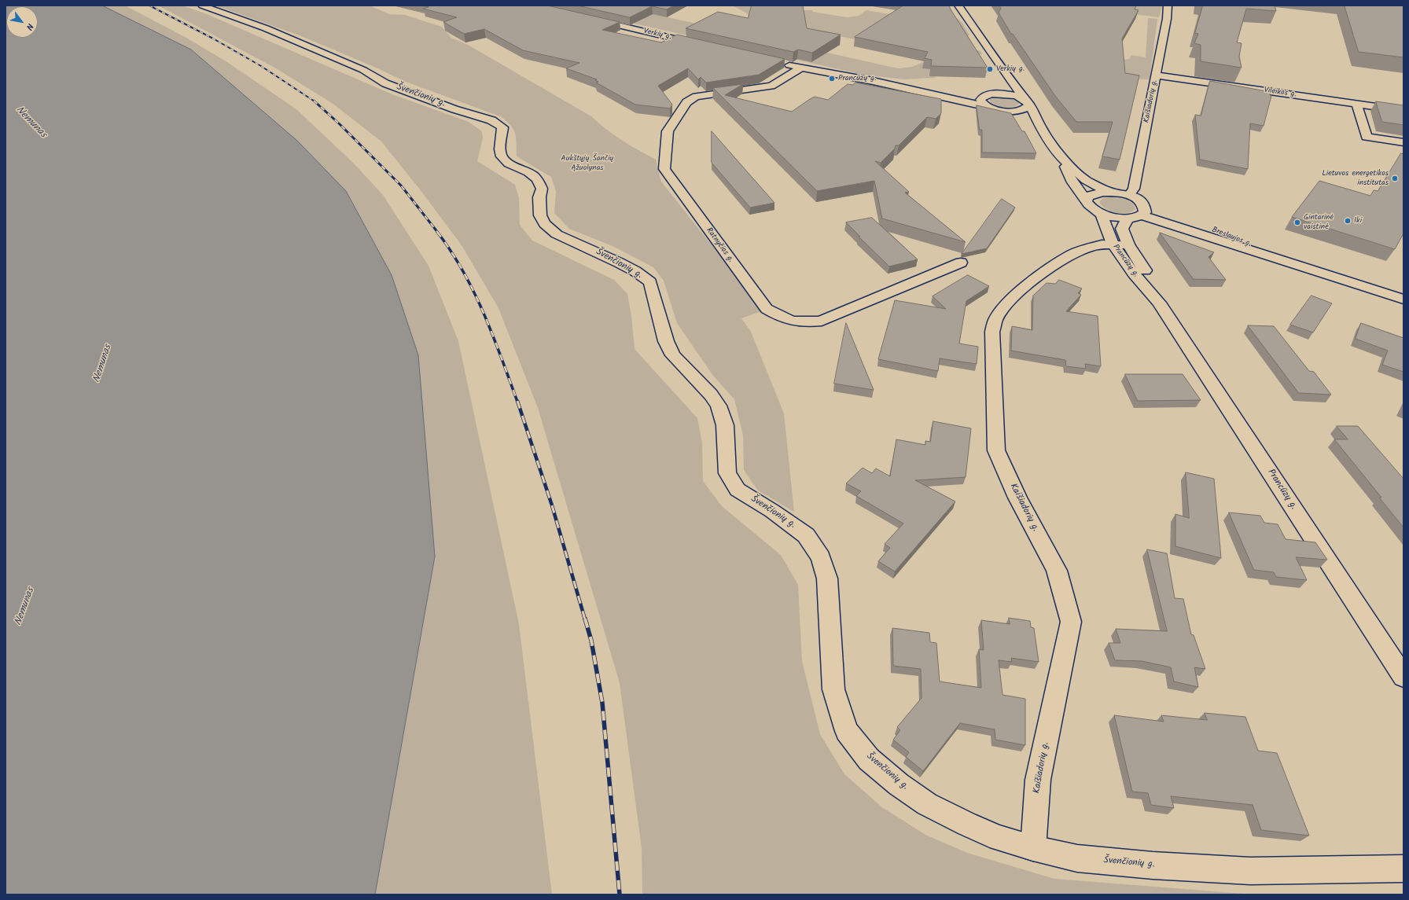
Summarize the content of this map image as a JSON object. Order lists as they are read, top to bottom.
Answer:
{
  "streets": {
    "street": [
      "Verkių g.",
      "Vileikos g.",
      "Švenčionių g.",
      "Kaišiadorių g.",
      "Breslaujos g.",
      "Ratnyčios g.",
      "Prancūzų g."
    ]
  },
  "crossings": [
    ["Vileikos g.", "Kaišiadorių g."],
    ["Švenčionių g.", "Kaišiadorių g."],
    ["Kaišiadorių g.", "Prancūzų g."]
  ],
  "water": ["Nemunas"],
  "parks": ["Aukštųjų Šančių Ąžuolynas"],
  "places": [
    "Verkių g.",
    "Prancūzų g.",
    "Lietuvos energetikos institutas",
    "Iki",
    "Gintarinė vaistinė"
  ],
  "north": "bottom right"
}
